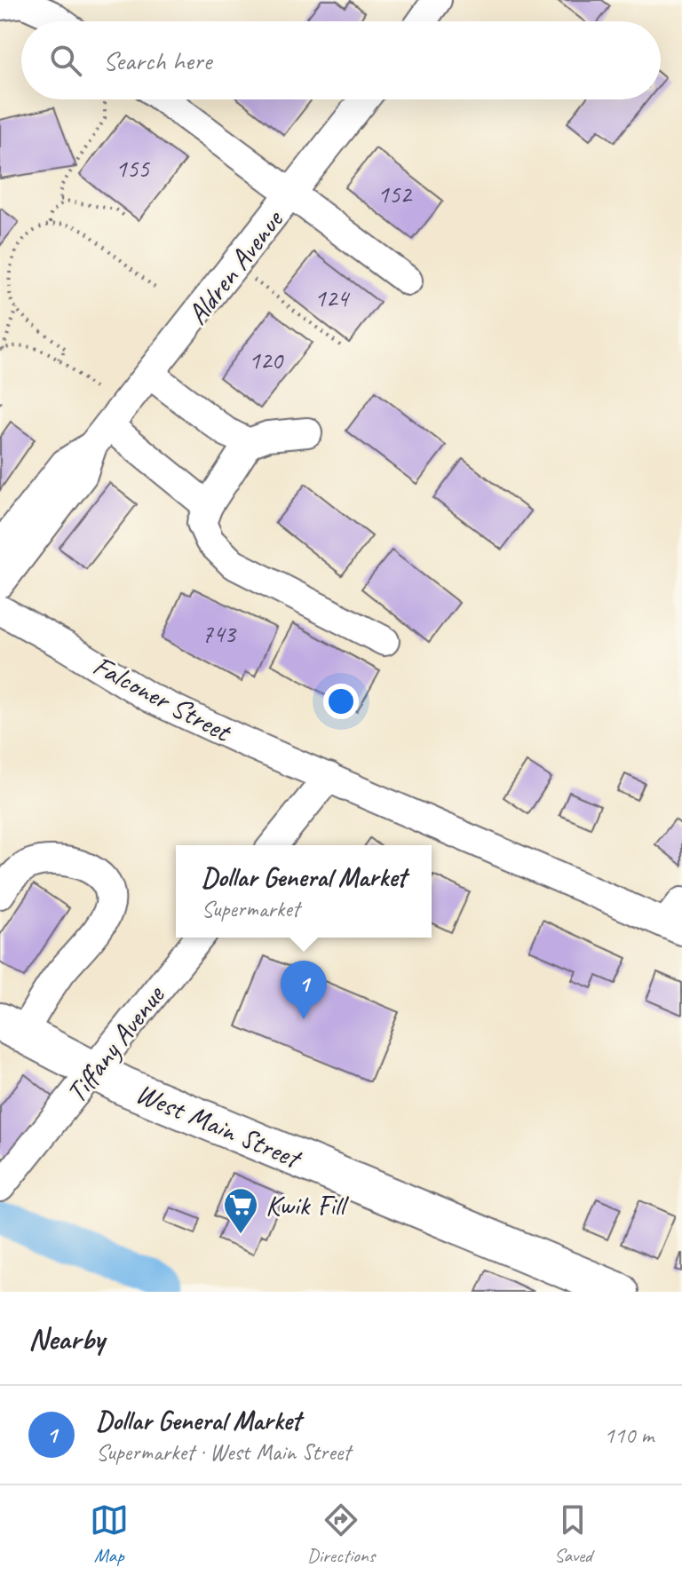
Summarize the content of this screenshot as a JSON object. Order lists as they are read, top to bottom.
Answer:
{
  "streets": {
    "main road": ["West Main Street"],
    "street": ["Aldren Avenue", "Falconer Street", "Tiffany Avenue"]
  },
  "crossings": [
    ["Tiffany Avenue", "West Main Street"]
  ],
  "places": {
    "supermarket": ["Kwik Fill"]
  },
  "house_numbers": [
    "155",
    "152",
    "124",
    "120",
    "743"
  ],
  "page": {
    "search": "Search here",
    "popup": ["Dollar General Market", "Supermarket"],
    "pins": "1",
    "heading": "Nearby",
    "list": [
      {
        "mark": "1",
        "name": "Dollar General Market",
        "note": "Supermarket · West Main Street",
        "value": "110 m"
      }
    ],
    "nav": ["Map", "Directions", "Saved"]
  }
}
